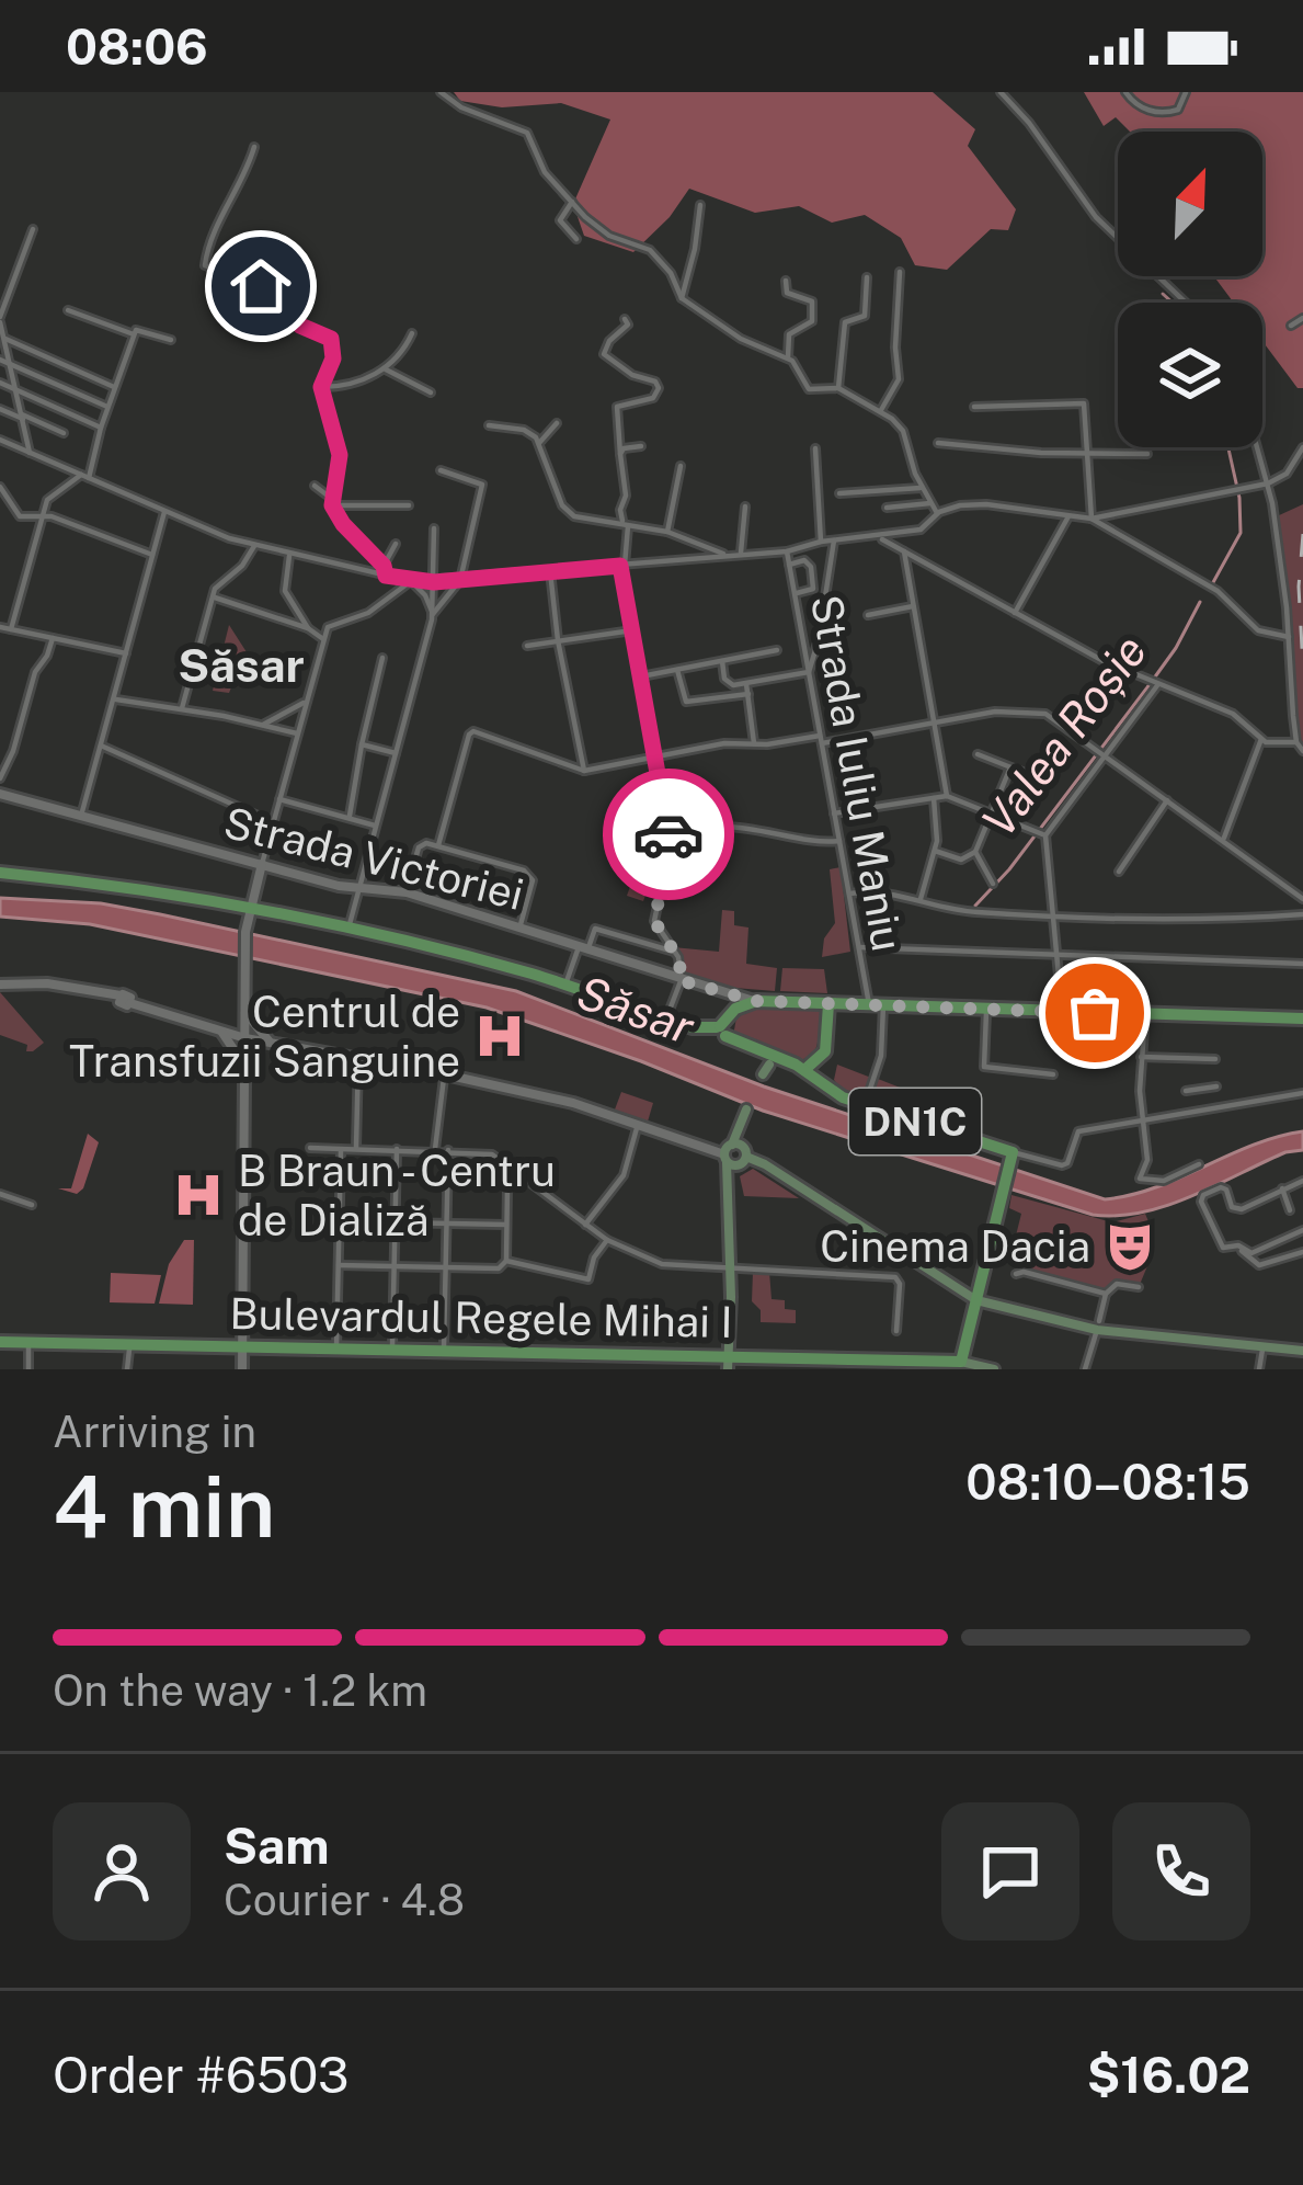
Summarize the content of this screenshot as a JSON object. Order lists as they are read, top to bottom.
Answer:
{
  "streets": {
    "main road": ["DN1C", "Bulevardul Regele Mihai I"],
    "street": ["Strada Iuliu Maniu", "Strada Victoriei"]
  },
  "crossings": [
    ["Strada Iuliu Maniu", "DN1C"],
    ["DN1C", "Bulevardul Regele Mihai I"]
  ],
  "districts": ["Săsar"],
  "water": ["Valea Roșie", "Săsar"],
  "places": {
    "hospital": ["Centrul de Transfuzii Sanguine", "B Braun - Centru de Dializă"],
    "theatre": ["Cinema Dacia"]
  },
  "north": "top right",
  "page": {
    "status": "08:06",
    "heading": ["4 min", "Arriving in", "08:10–08:15"],
    "panel": [
      "Sam",
      "Courier · 4.8",
      "Order #6503",
      "$16.02"
    ],
    "bar": "On the way · 1.2 km"
  }
}
